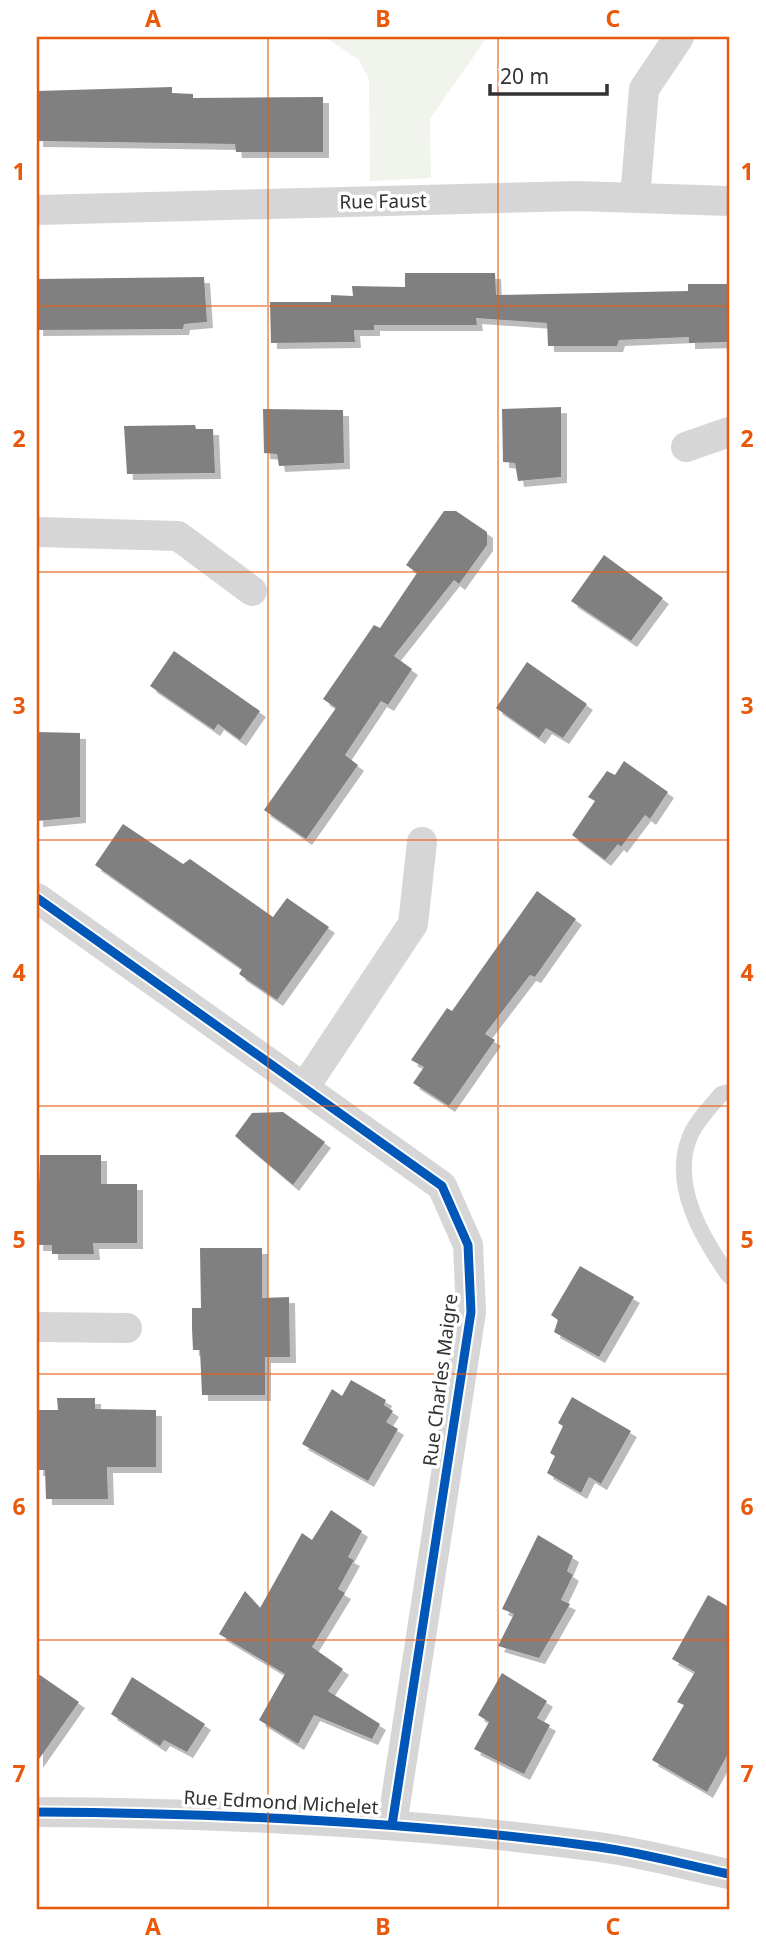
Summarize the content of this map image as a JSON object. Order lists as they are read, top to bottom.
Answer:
{
  "streets": {
    "street": ["Rue Faust", "Rue Charles Maigre", "Rue Edmond Michelet"]
  },
  "crossings": [
    ["Rue Charles Maigre", "Rue Edmond Michelet"]
  ],
  "scale_bar": "20 m",
  "grid": {
    "columns": ["A", "B", "C"],
    "rows": [
      "1",
      "2",
      "3",
      "4",
      "5",
      "6",
      "7"
    ]
  }
}
